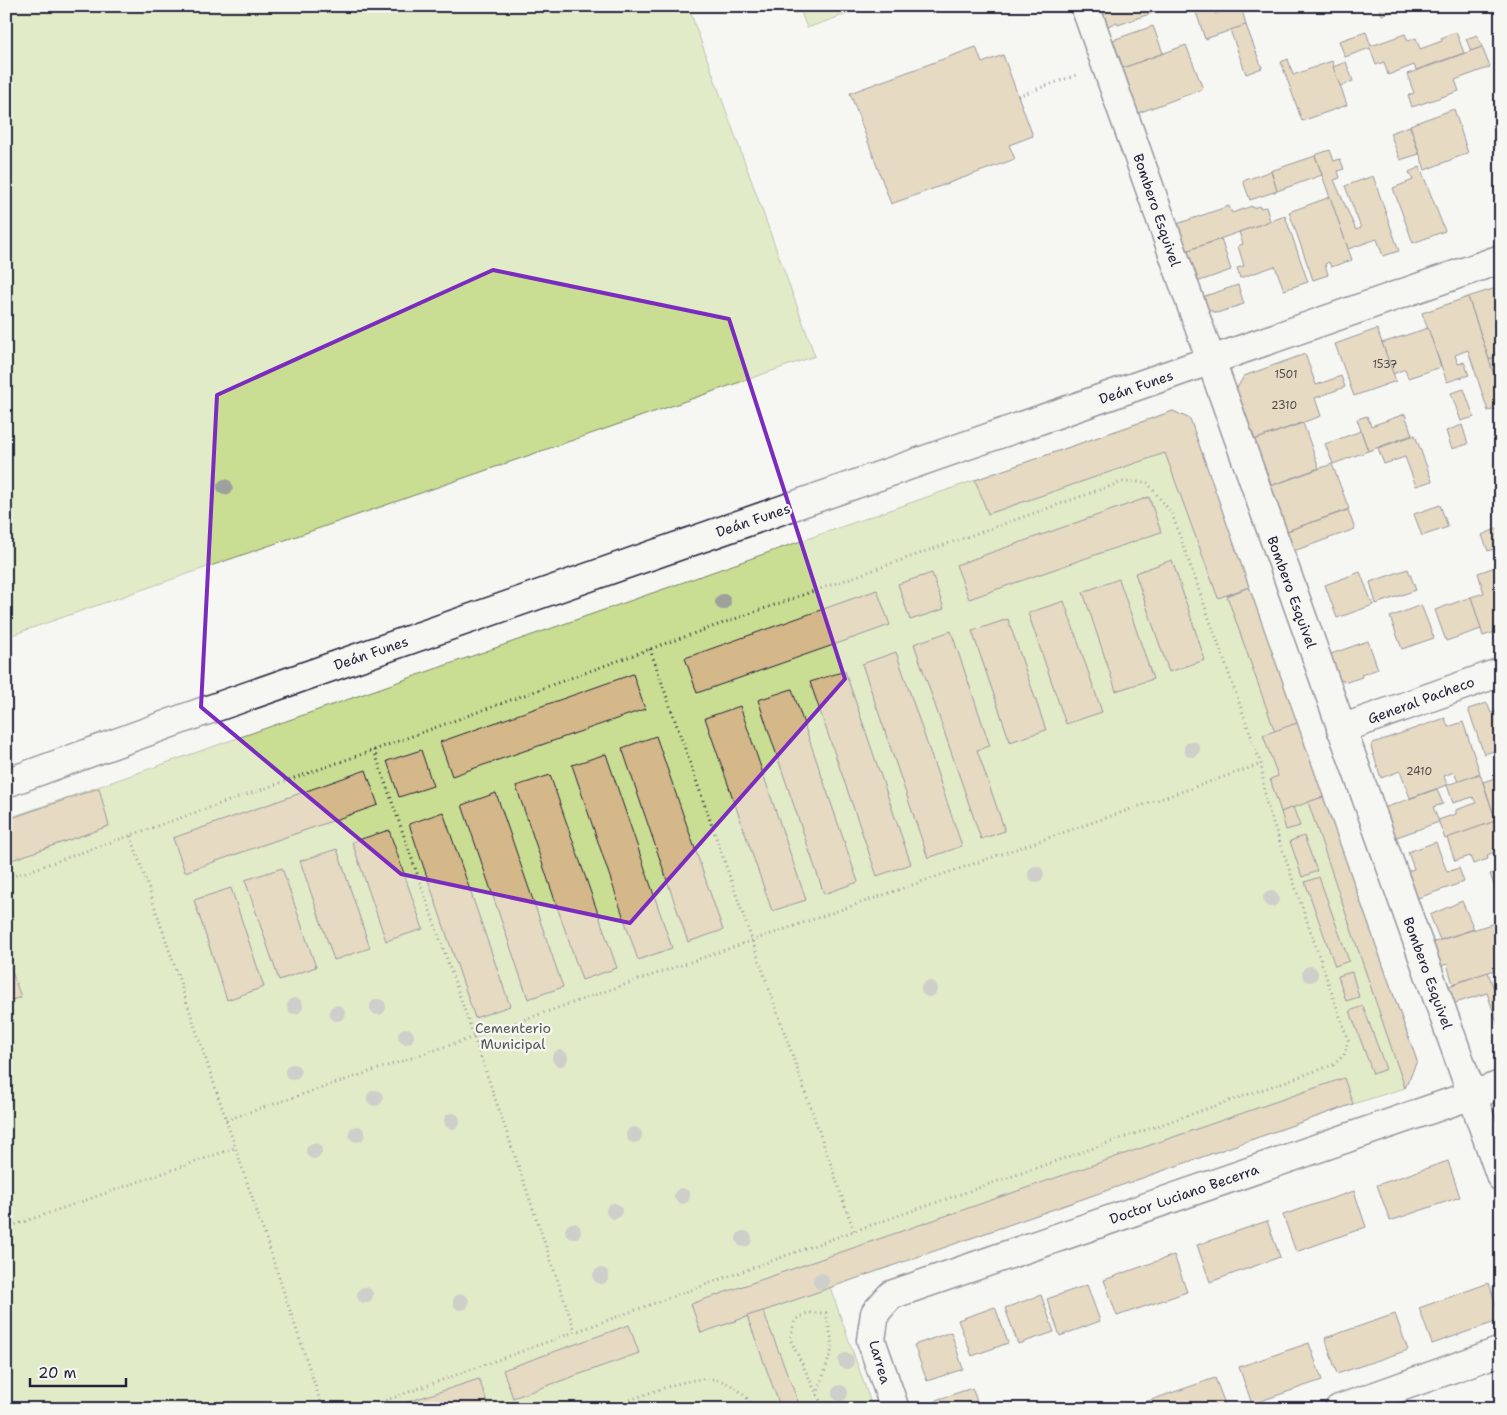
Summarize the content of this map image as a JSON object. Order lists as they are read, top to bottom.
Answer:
{
  "streets": {
    "street": [
      "Bombero Esquivel",
      "Deán Funes",
      "General Pacheco",
      "Doctor Luciano Becerra",
      "Larrea"
    ]
  },
  "crossings": [
    ["Bombero Esquivel", "Deán Funes"],
    ["Bombero Esquivel", "General Pacheco"],
    ["Bombero Esquivel", "Doctor Luciano Becerra"],
    ["Doctor Luciano Becerra", "Larrea"]
  ],
  "parks": ["Cementerio Municipal"],
  "house_numbers": [
    "1537",
    "1501",
    "2310",
    "2410"
  ],
  "scale_bar": "20 m"
}
